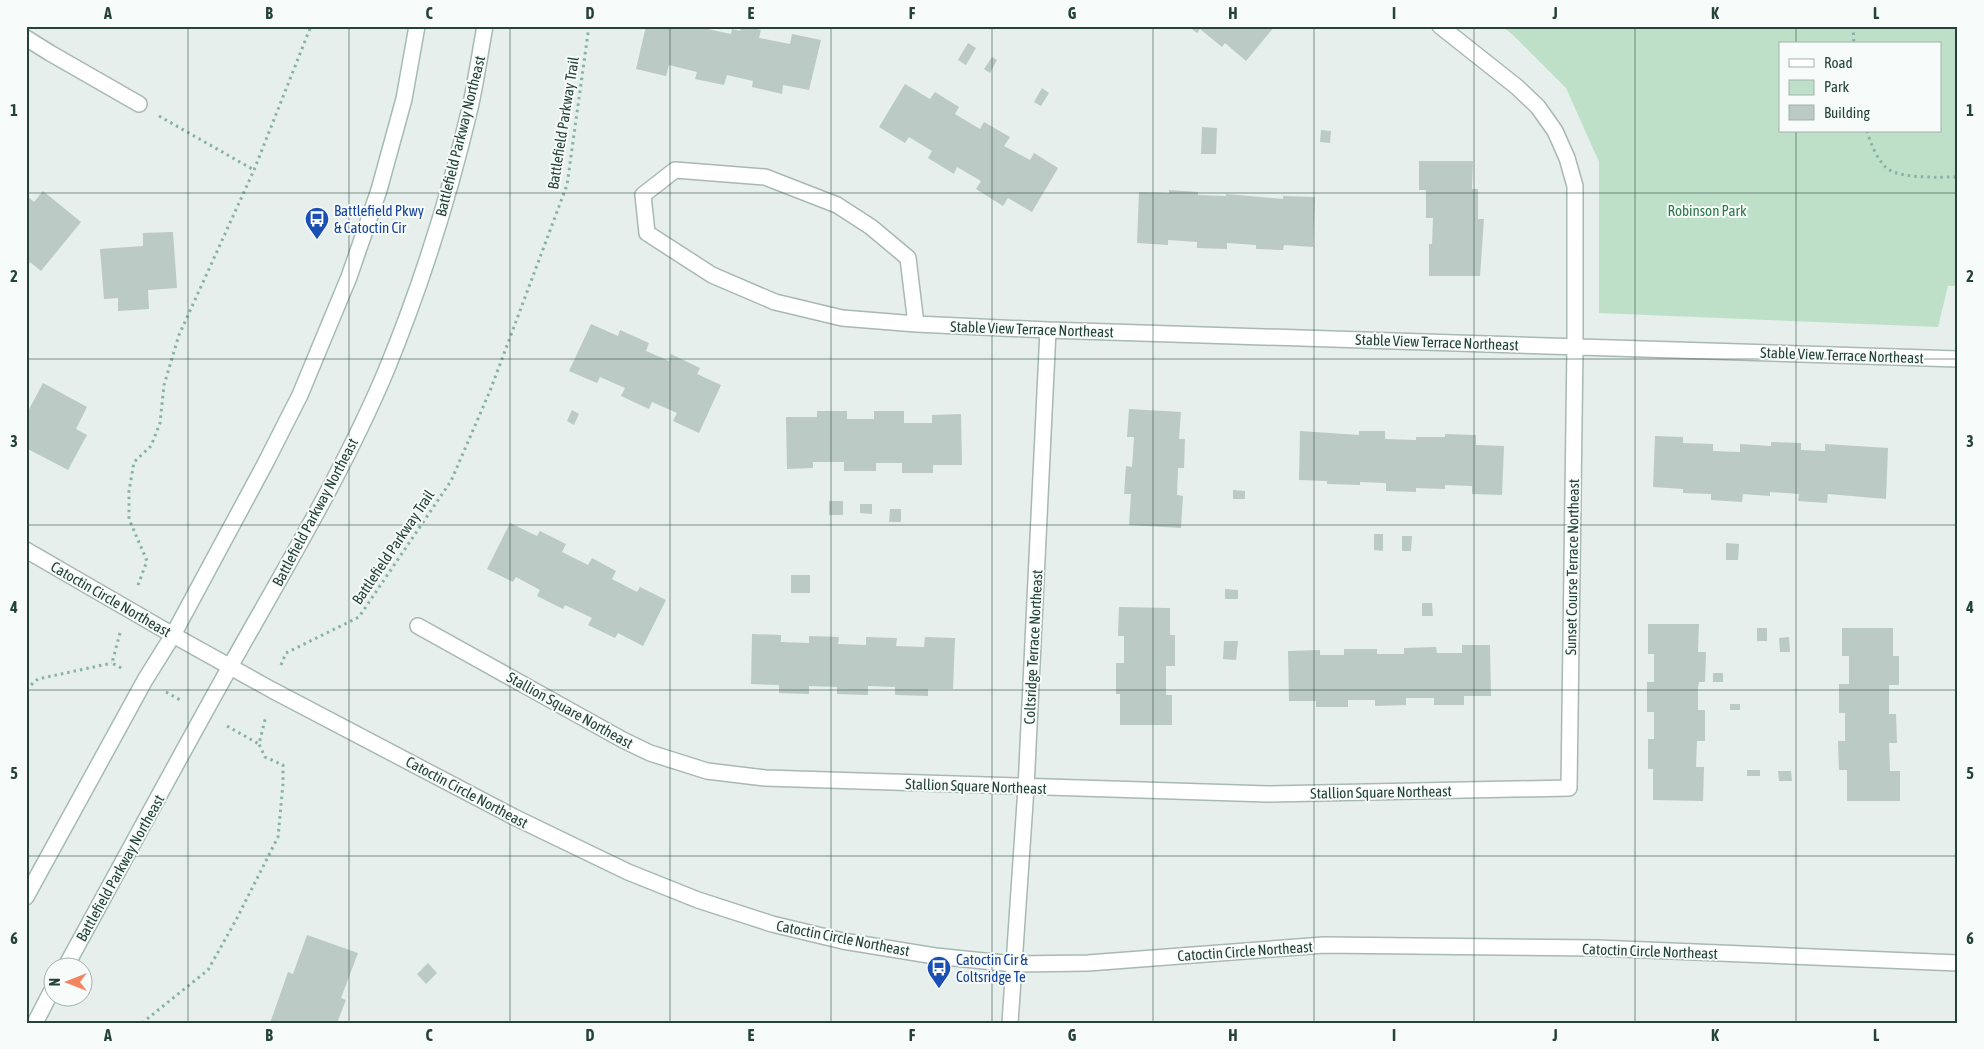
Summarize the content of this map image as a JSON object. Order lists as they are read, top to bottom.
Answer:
{
  "streets": {
    "street": [
      "Battlefield Parkway Northeast",
      "Stable View Terrace Northeast",
      "Sunset Course Terrace Northeast",
      "Catoctin Circle Northeast",
      "Coltsridge Terrace Northeast",
      "Stallion Square Northeast"
    ],
    "path": ["Battlefield Parkway Trail"]
  },
  "crossings": [
    ["Battlefield Parkway Trail", "Catoctin Circle Northeast"],
    ["Battlefield Parkway Northeast", "Catoctin Circle Northeast"],
    ["Stable View Terrace Northeast", "Sunset Course Terrace Northeast"],
    ["Stable View Terrace Northeast", "Coltsridge Terrace Northeast"],
    ["Sunset Course Terrace Northeast", "Stallion Square Northeast"],
    ["Catoctin Circle Northeast", "Coltsridge Terrace Northeast"],
    ["Coltsridge Terrace Northeast", "Stallion Square Northeast"]
  ],
  "parks": ["Robinson Park"],
  "places": {
    "bus stop": ["Battlefield Pkwy & Catoctin Cir", "Catoctin Cir & Coltsridge Te"]
  },
  "legend": ["Road", "Park", "Building"],
  "north": "left",
  "grid": {
    "columns": [
      "A",
      "B",
      "C",
      "D",
      "E",
      "F",
      "G",
      "H",
      "I",
      "J",
      "K",
      "L"
    ],
    "rows": [
      "1",
      "2",
      "3",
      "4",
      "5",
      "6"
    ]
  }
}
